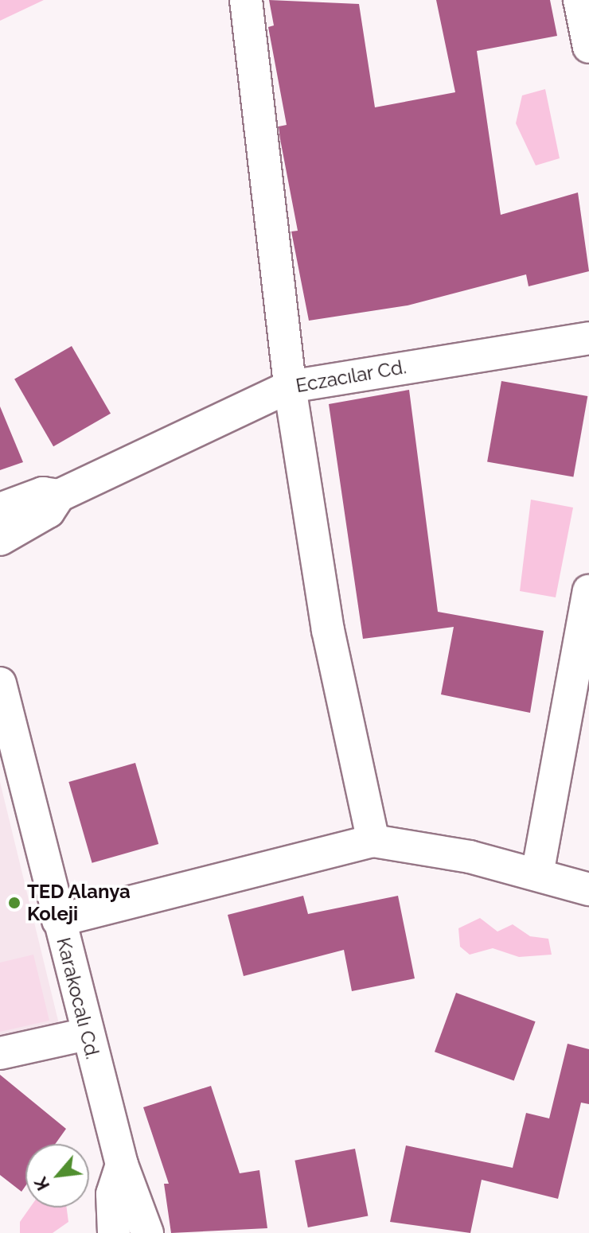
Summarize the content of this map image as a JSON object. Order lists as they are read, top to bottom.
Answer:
{
  "streets": {
    "street": ["Eczacılar Cd.", "Karakocalı Cd."]
  },
  "places": ["TED Alanya Koleji"],
  "north": "bottom left"
}
